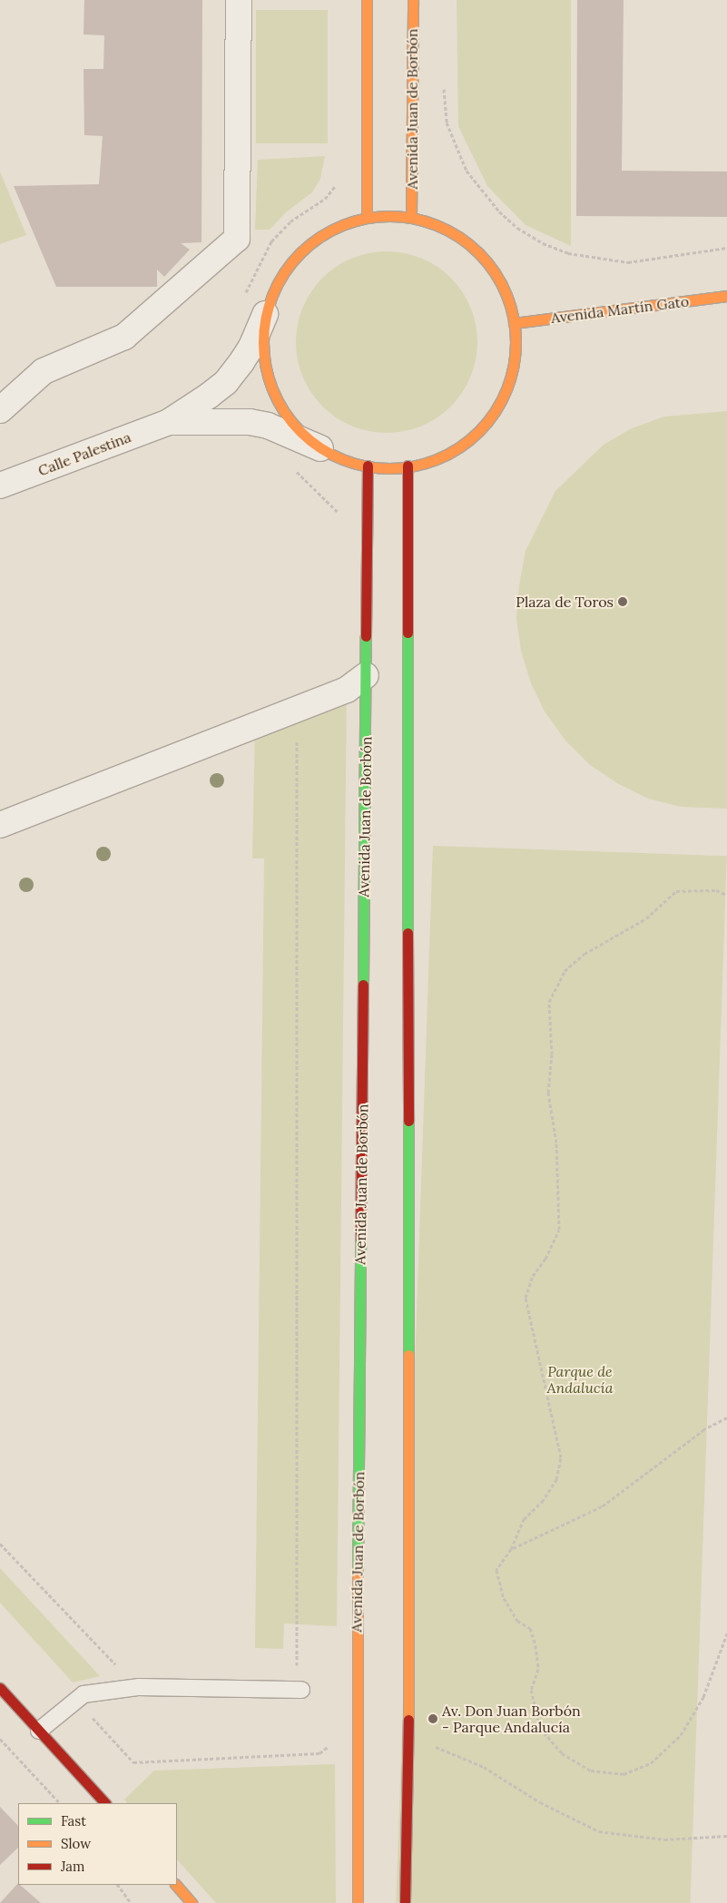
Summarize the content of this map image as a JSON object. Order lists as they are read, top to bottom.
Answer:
{
  "streets": {
    "street": ["Avenida Juan de Borbón", "Avenida Martín Gato", "Calle Palestina"]
  },
  "parks": ["Parque de Andalucía"],
  "places": ["Plaza de Toros", "Av. Don Juan Borbón - Parque Andalucía"],
  "legend": ["Fast", "Slow", "Jam"]
}
